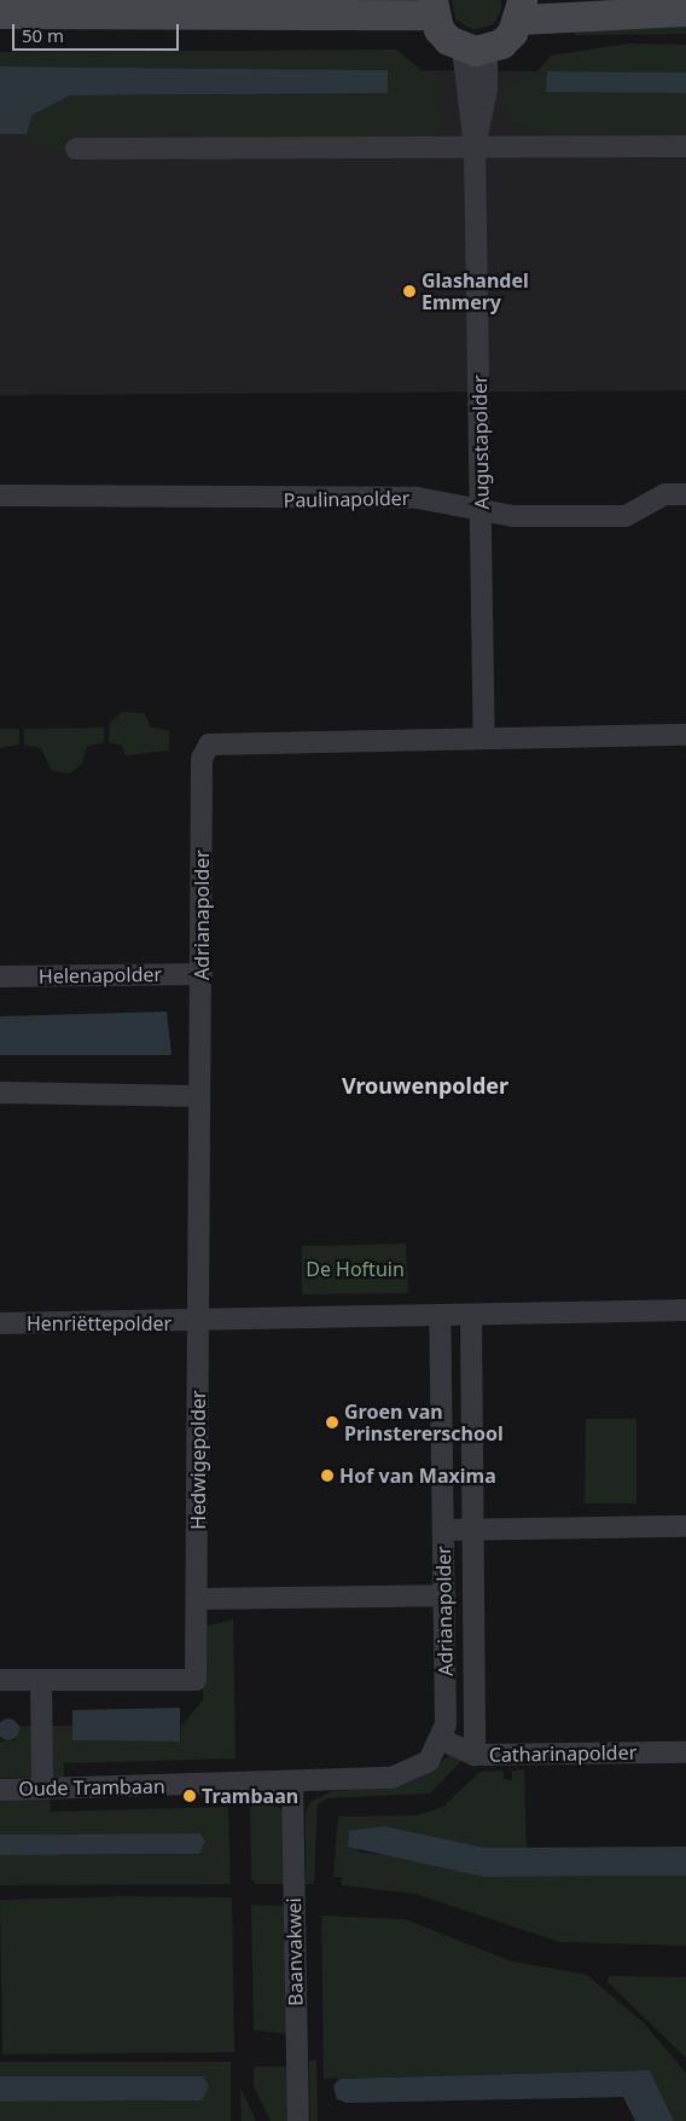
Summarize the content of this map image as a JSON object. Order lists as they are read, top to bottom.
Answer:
{
  "streets": {
    "street": [
      "Augustapolder",
      "Paulinapolder",
      "Adrianapolder",
      "Helenapolder",
      "Henriëttepolder",
      "Hedwigepolder",
      "Catharinapolder",
      "Oude Trambaan",
      "Baanvakwei"
    ]
  },
  "crossings": [
    ["Augustapolder", "Paulinapolder"],
    ["Augustapolder", "Adrianapolder"],
    ["Adrianapolder", "Helenapolder"],
    ["Adrianapolder", "Henriëttepolder"],
    ["Adrianapolder", "Hedwigepolder"],
    ["Adrianapolder", "Catharinapolder"],
    ["Henriëttepolder", "Hedwigepolder"],
    ["Oude Trambaan", "Baanvakwei"]
  ],
  "districts": ["Vrouwenpolder"],
  "parks": ["De Hoftuin"],
  "places": [
    "Glashandel Emmery",
    "Groen van Prinstererschool",
    "Hof van Maxima",
    "Trambaan"
  ],
  "scale_bar": "50 m"
}
